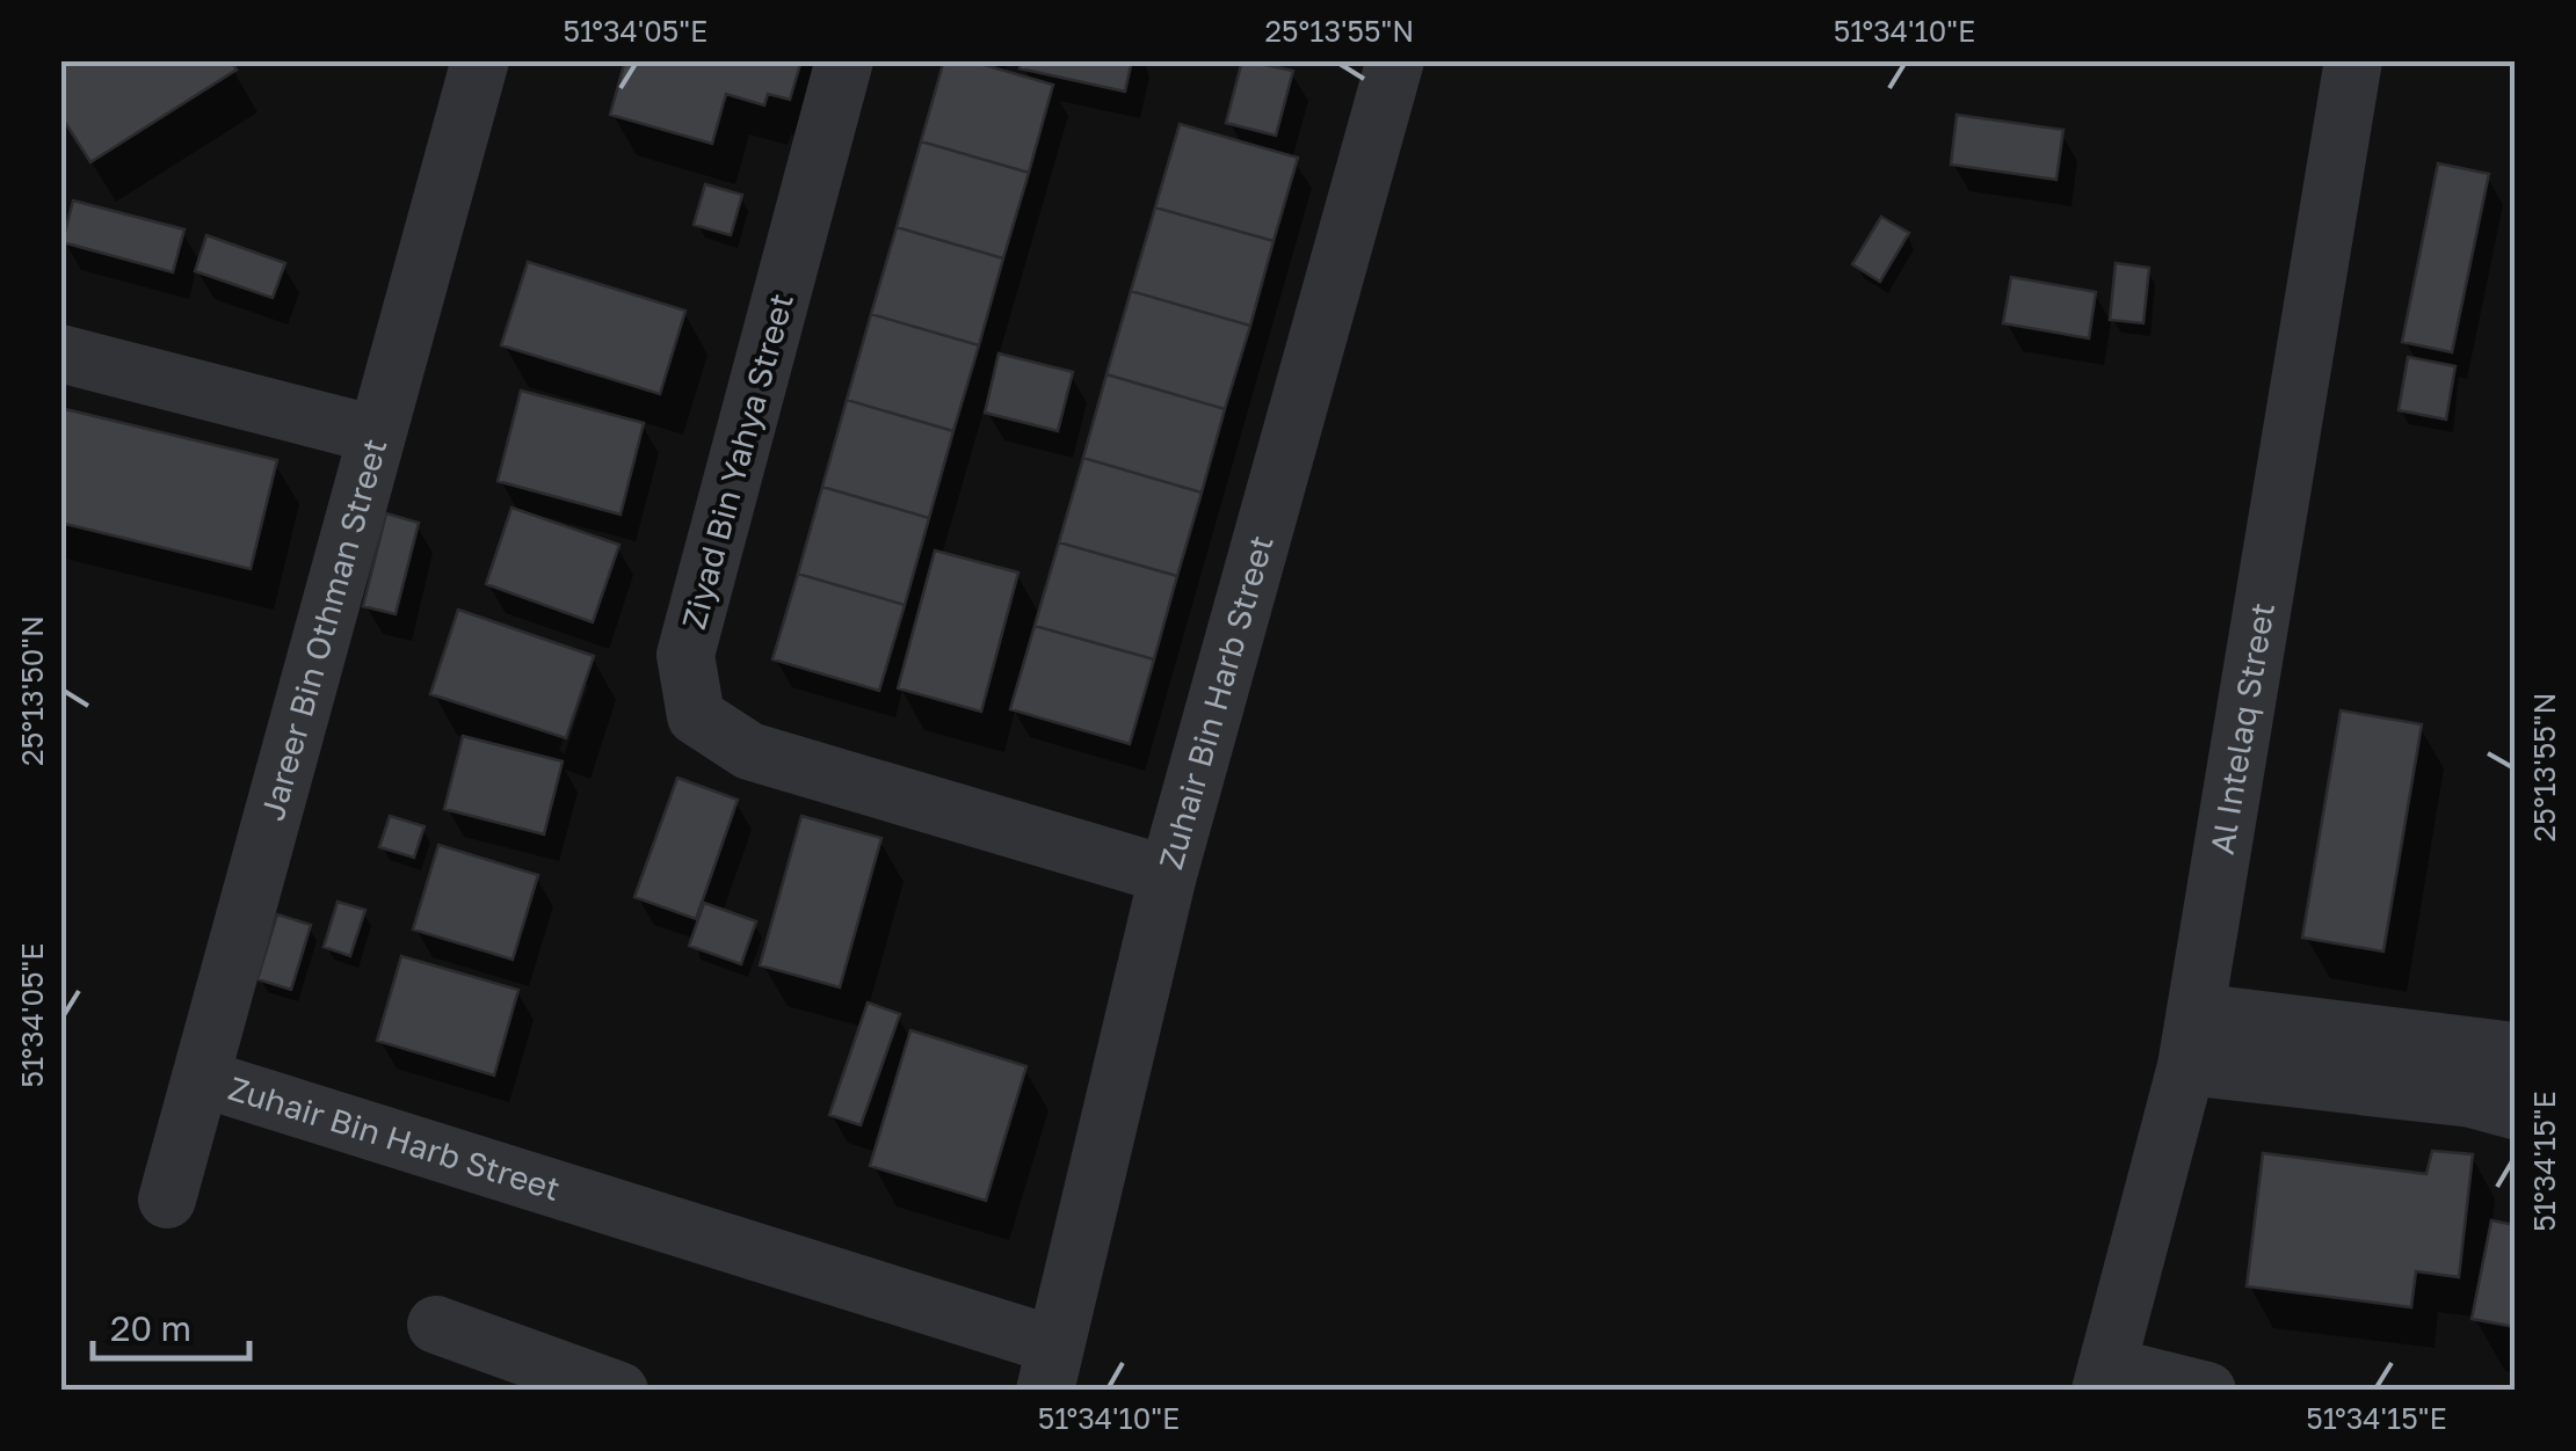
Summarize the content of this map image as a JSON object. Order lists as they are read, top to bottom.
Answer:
{
  "streets": {
    "street": [
      "Ziyad Bin Yahya Street",
      "Jareer Bin Othman Street",
      "Zuhair Bin Harb Street",
      "Al Intelaq Street"
    ]
  },
  "crossings": [
    ["Ziyad Bin Yahya Street", "Zuhair Bin Harb Street"],
    ["Jareer Bin Othman Street", "Zuhair Bin Harb Street"]
  ],
  "scale_bar": "20 m",
  "coordinates": [
    "51°34'05\"E",
    "25°13'55\"N",
    "51°34'10\"E",
    "25°13'50\"N",
    "51°34'15\"E"
  ]
}
